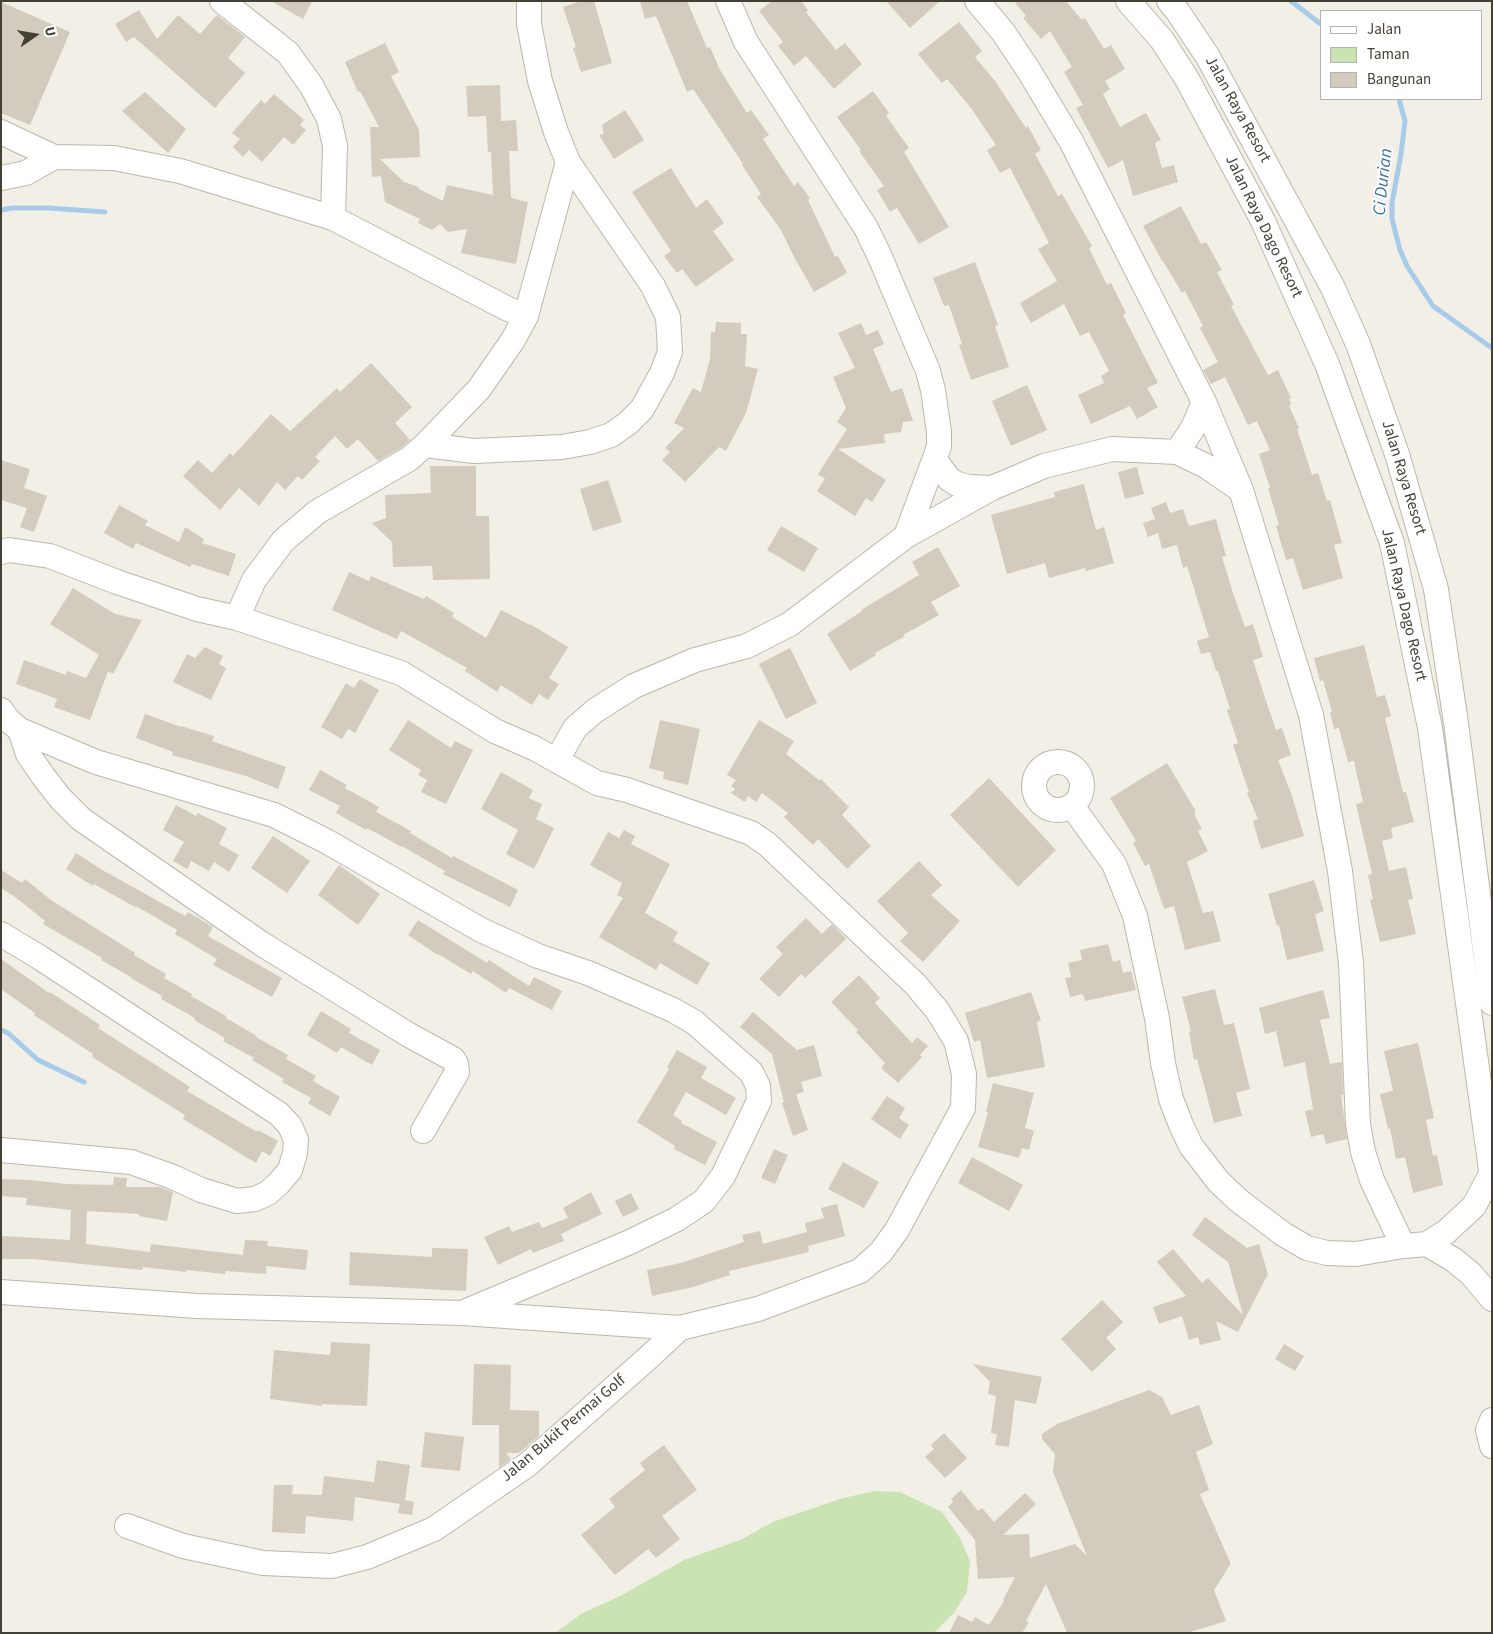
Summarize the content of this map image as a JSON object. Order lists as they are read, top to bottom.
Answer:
{
  "streets": {
    "street": ["Jalan Raya Resort", "Jalan Raya Dago Resort", "Jalan Bukit Permai Golf"]
  },
  "water": ["Ci Durian"],
  "legend": ["Jalan", "Taman", "Bangunan"],
  "north": "right"
}
